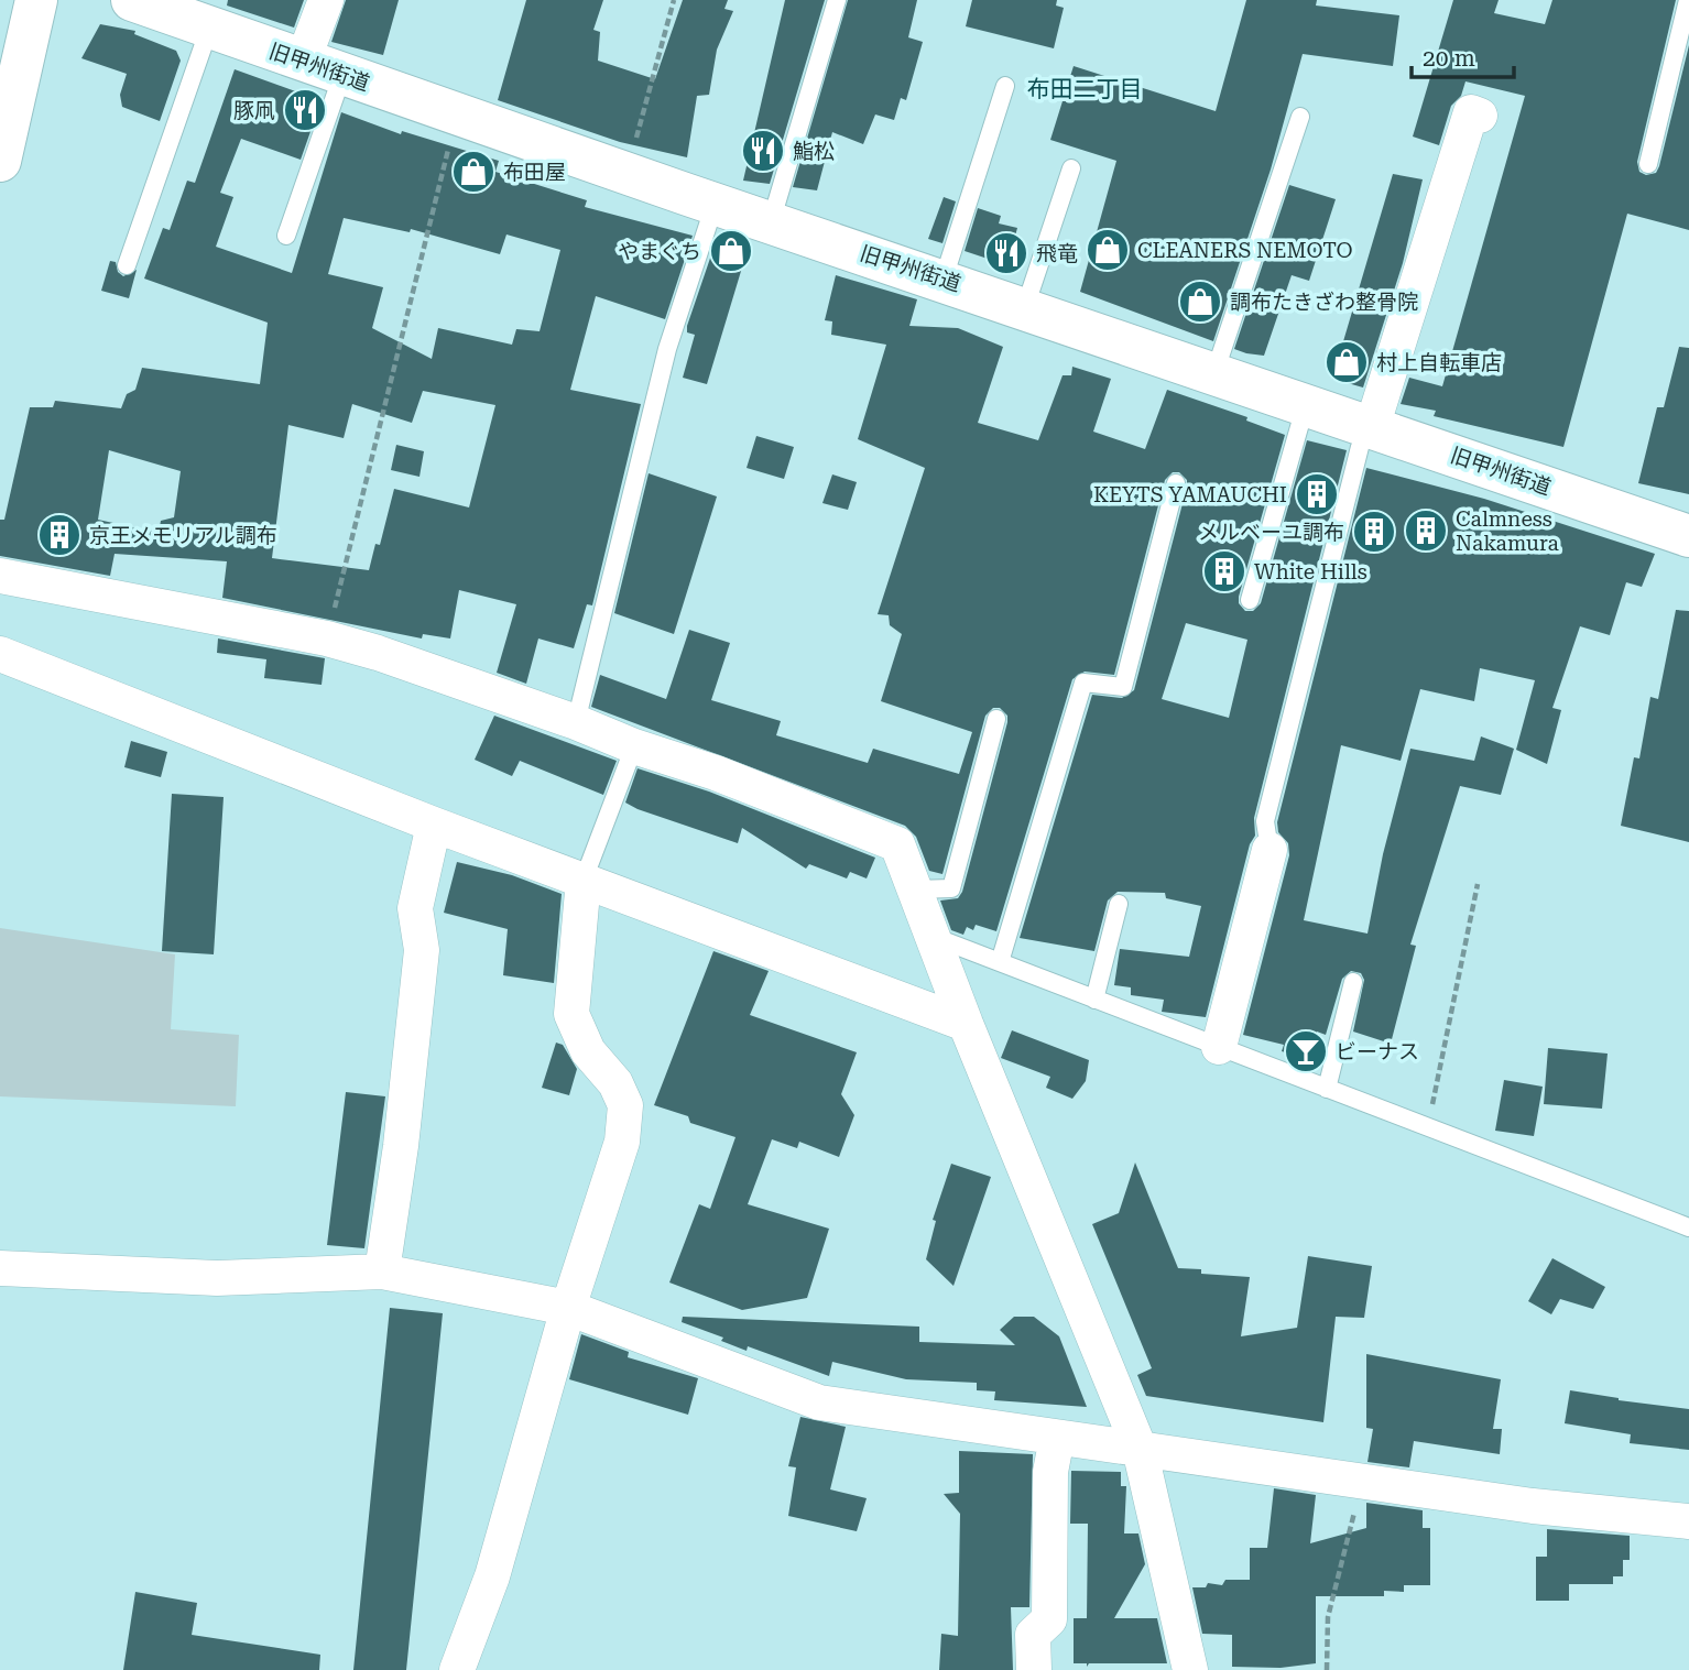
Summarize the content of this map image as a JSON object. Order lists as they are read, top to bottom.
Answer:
{
  "streets": {
    "main road": ["旧甲州街道"]
  },
  "districts": ["布田二丁目"],
  "places": {
    "restaurant": ["豚凧", "鮨松", "飛竜"],
    "shop": [
      "布田屋",
      "CLEANERS NEMOTO",
      "やまぐち",
      "調布たきざわ整骨院",
      "村上自転車店"
    ],
    "building": [
      "KEYTS YAMAUCHI",
      "Calmness Nakamura",
      "メルベーユ調布",
      "京王メモリアル調布",
      "White Hills"
    ],
    "bar": ["ビーナス"]
  },
  "scale_bar": "20 m"
}
